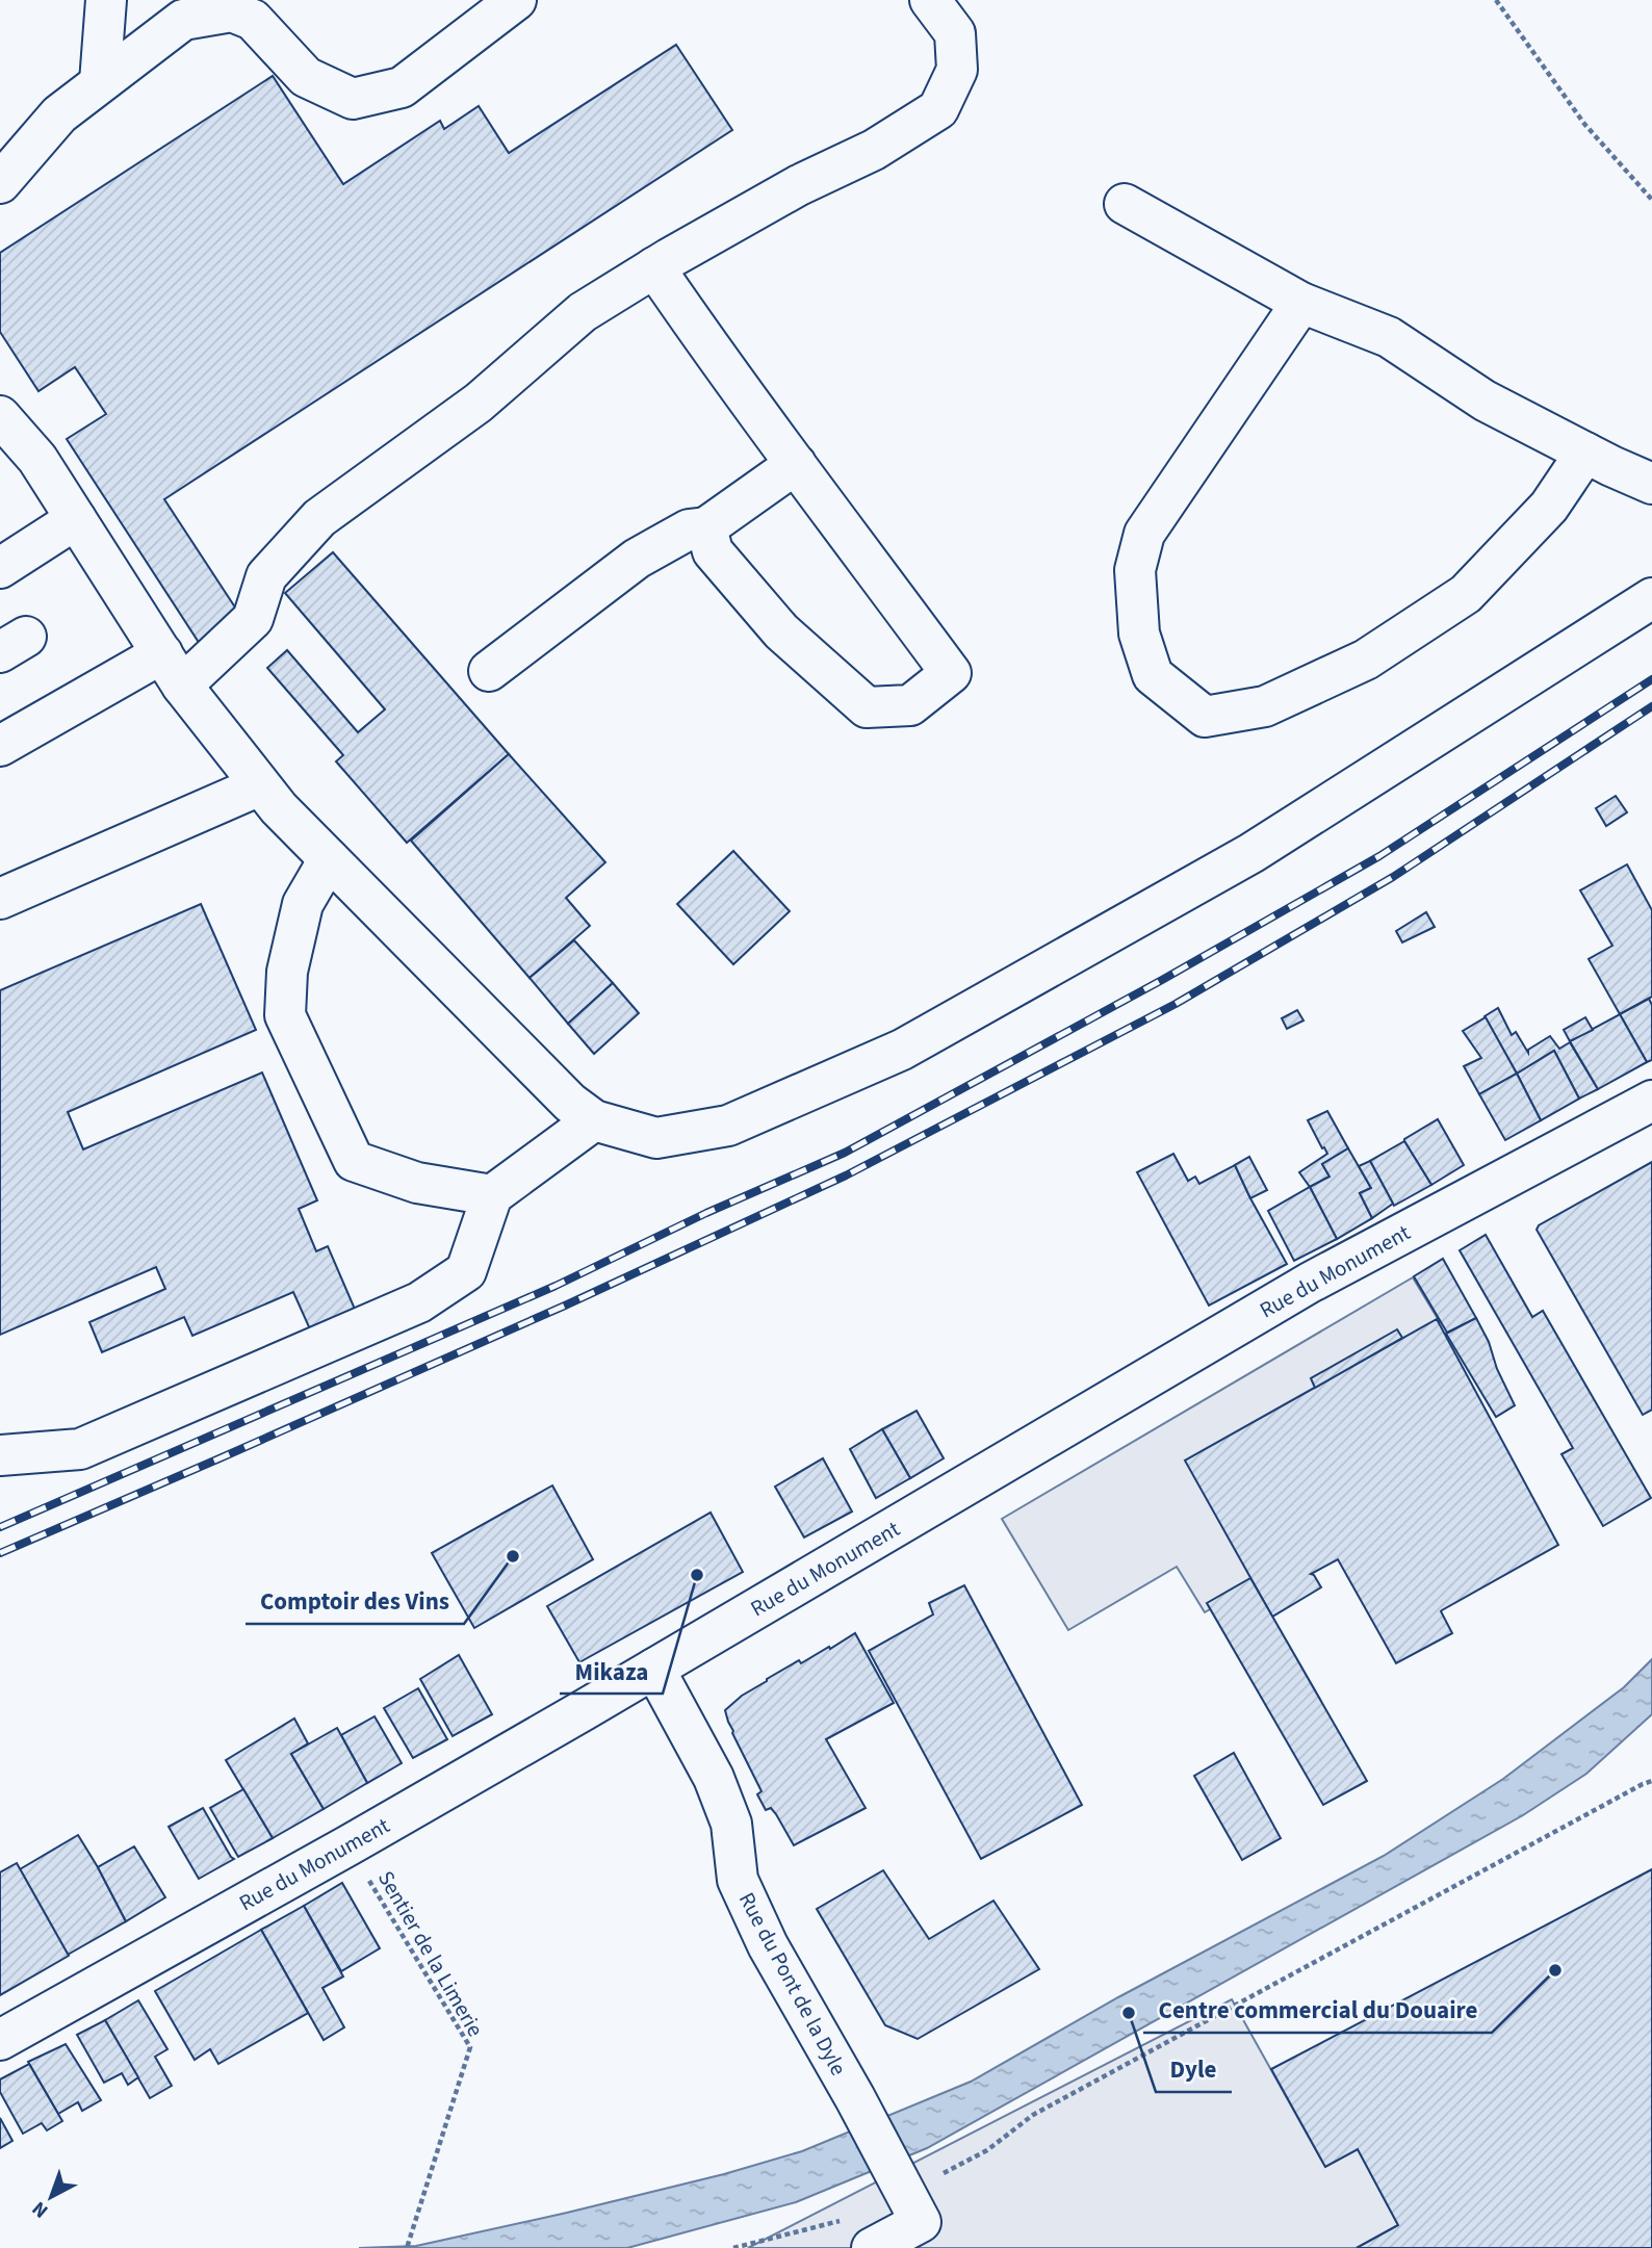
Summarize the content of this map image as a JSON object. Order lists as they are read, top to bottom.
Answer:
{
  "streets": {
    "street": ["Rue du Monument", "Rue du Pont de la Dyle"],
    "path": ["Sentier de la Limerie"]
  },
  "crossings": [
    ["Rue du Monument", "Sentier de la Limerie"],
    ["Rue du Monument", "Rue du Pont de la Dyle"]
  ],
  "places": [
    "Comptoir des Vins",
    "Mikaza",
    "Centre commercial du Douaire",
    "Dyle"
  ],
  "north": "bottom left"
}
